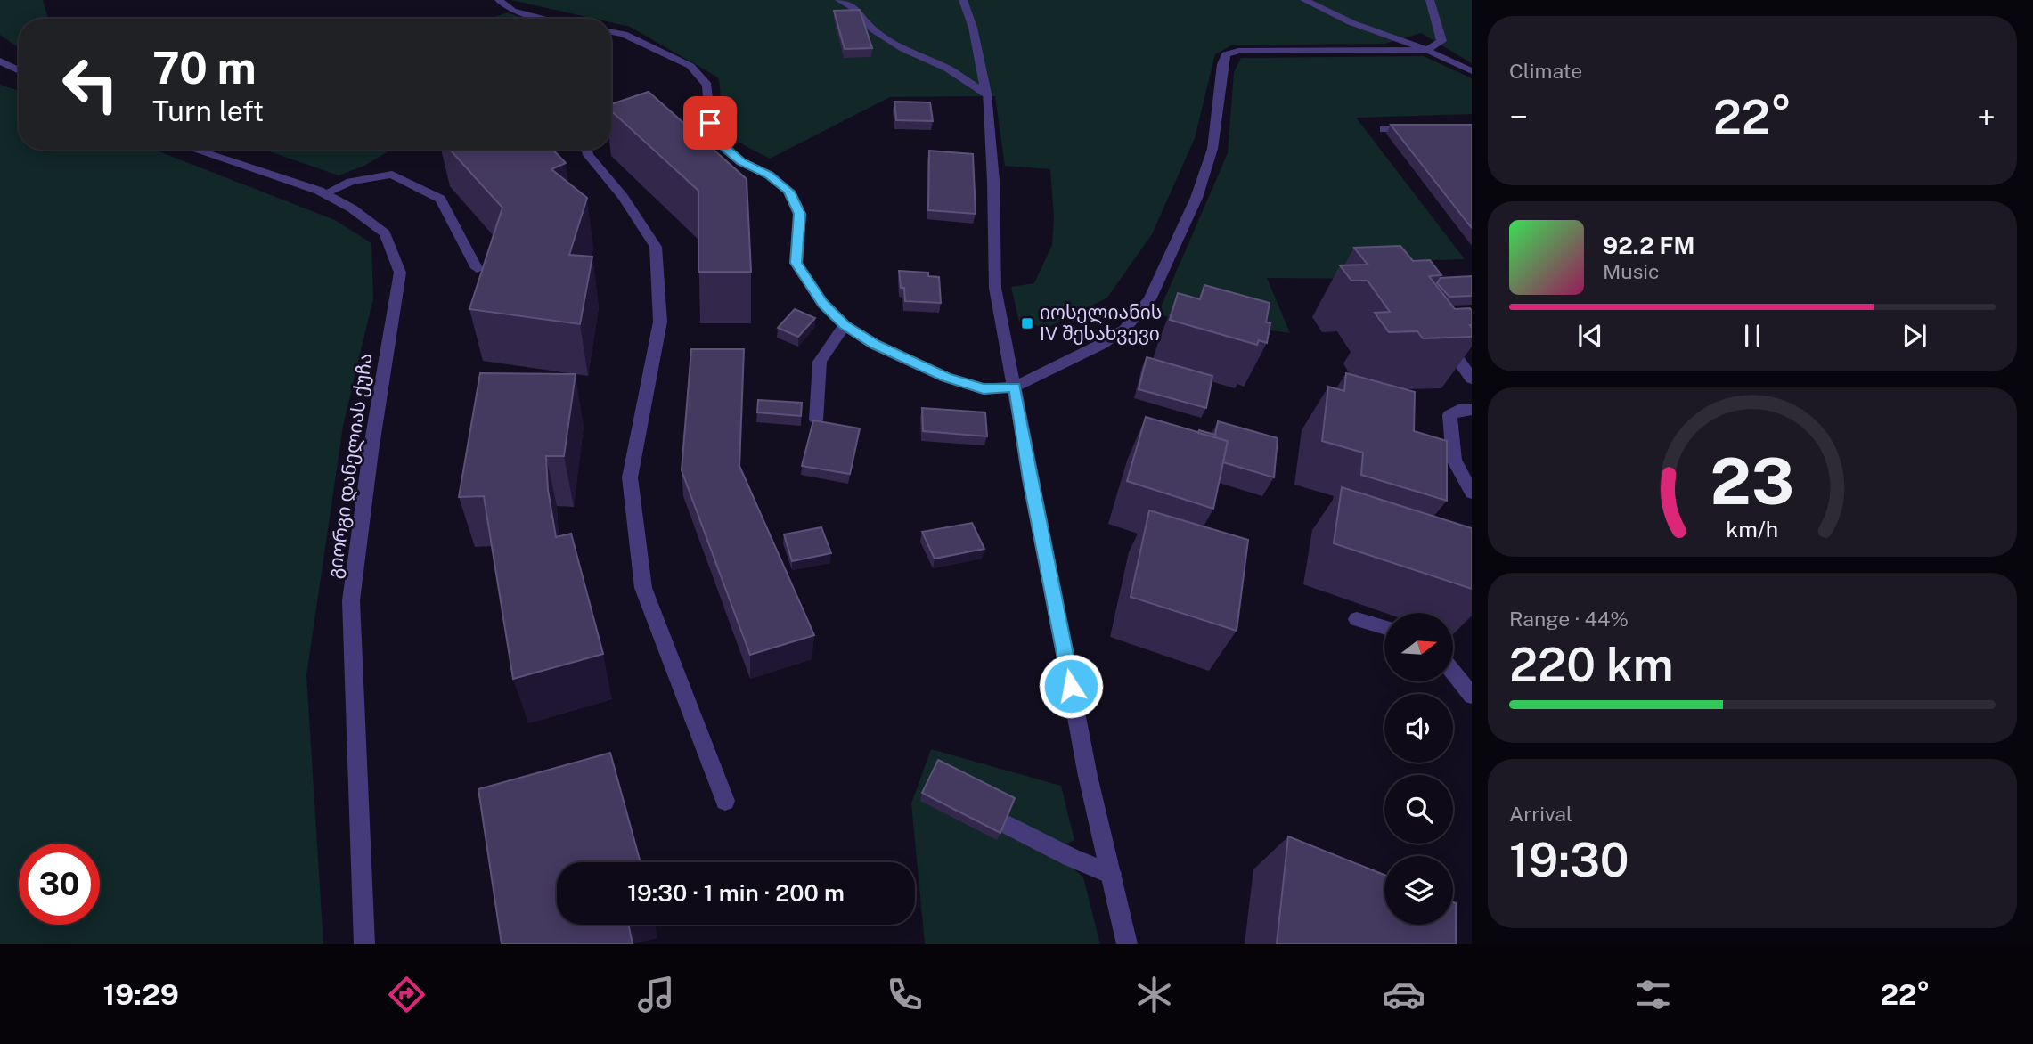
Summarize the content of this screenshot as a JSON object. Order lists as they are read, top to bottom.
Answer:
{
  "streets": {
    "street": ["გიორგი დანელიას ქუჩა"]
  },
  "places": {
    "transit": ["იოსელიანის IV შესახვევი"]
  },
  "north": "right",
  "page": {
    "tile": [
      "Climate",
      ["Range · 44%", "220 km"],
      ["Arrival", "19:30"]
    ],
    "turn": ["70 m", "Turn left"],
    "heat": ["−", "22°", "+"],
    "song": ["92.2 FM", "Music"],
    "limit": "30",
    "trip": "19:30 · 1 min · 200 m",
    "tabs": ["19:29", "22°"],
    "gauge": ["23", "km/h"]
  }
}
